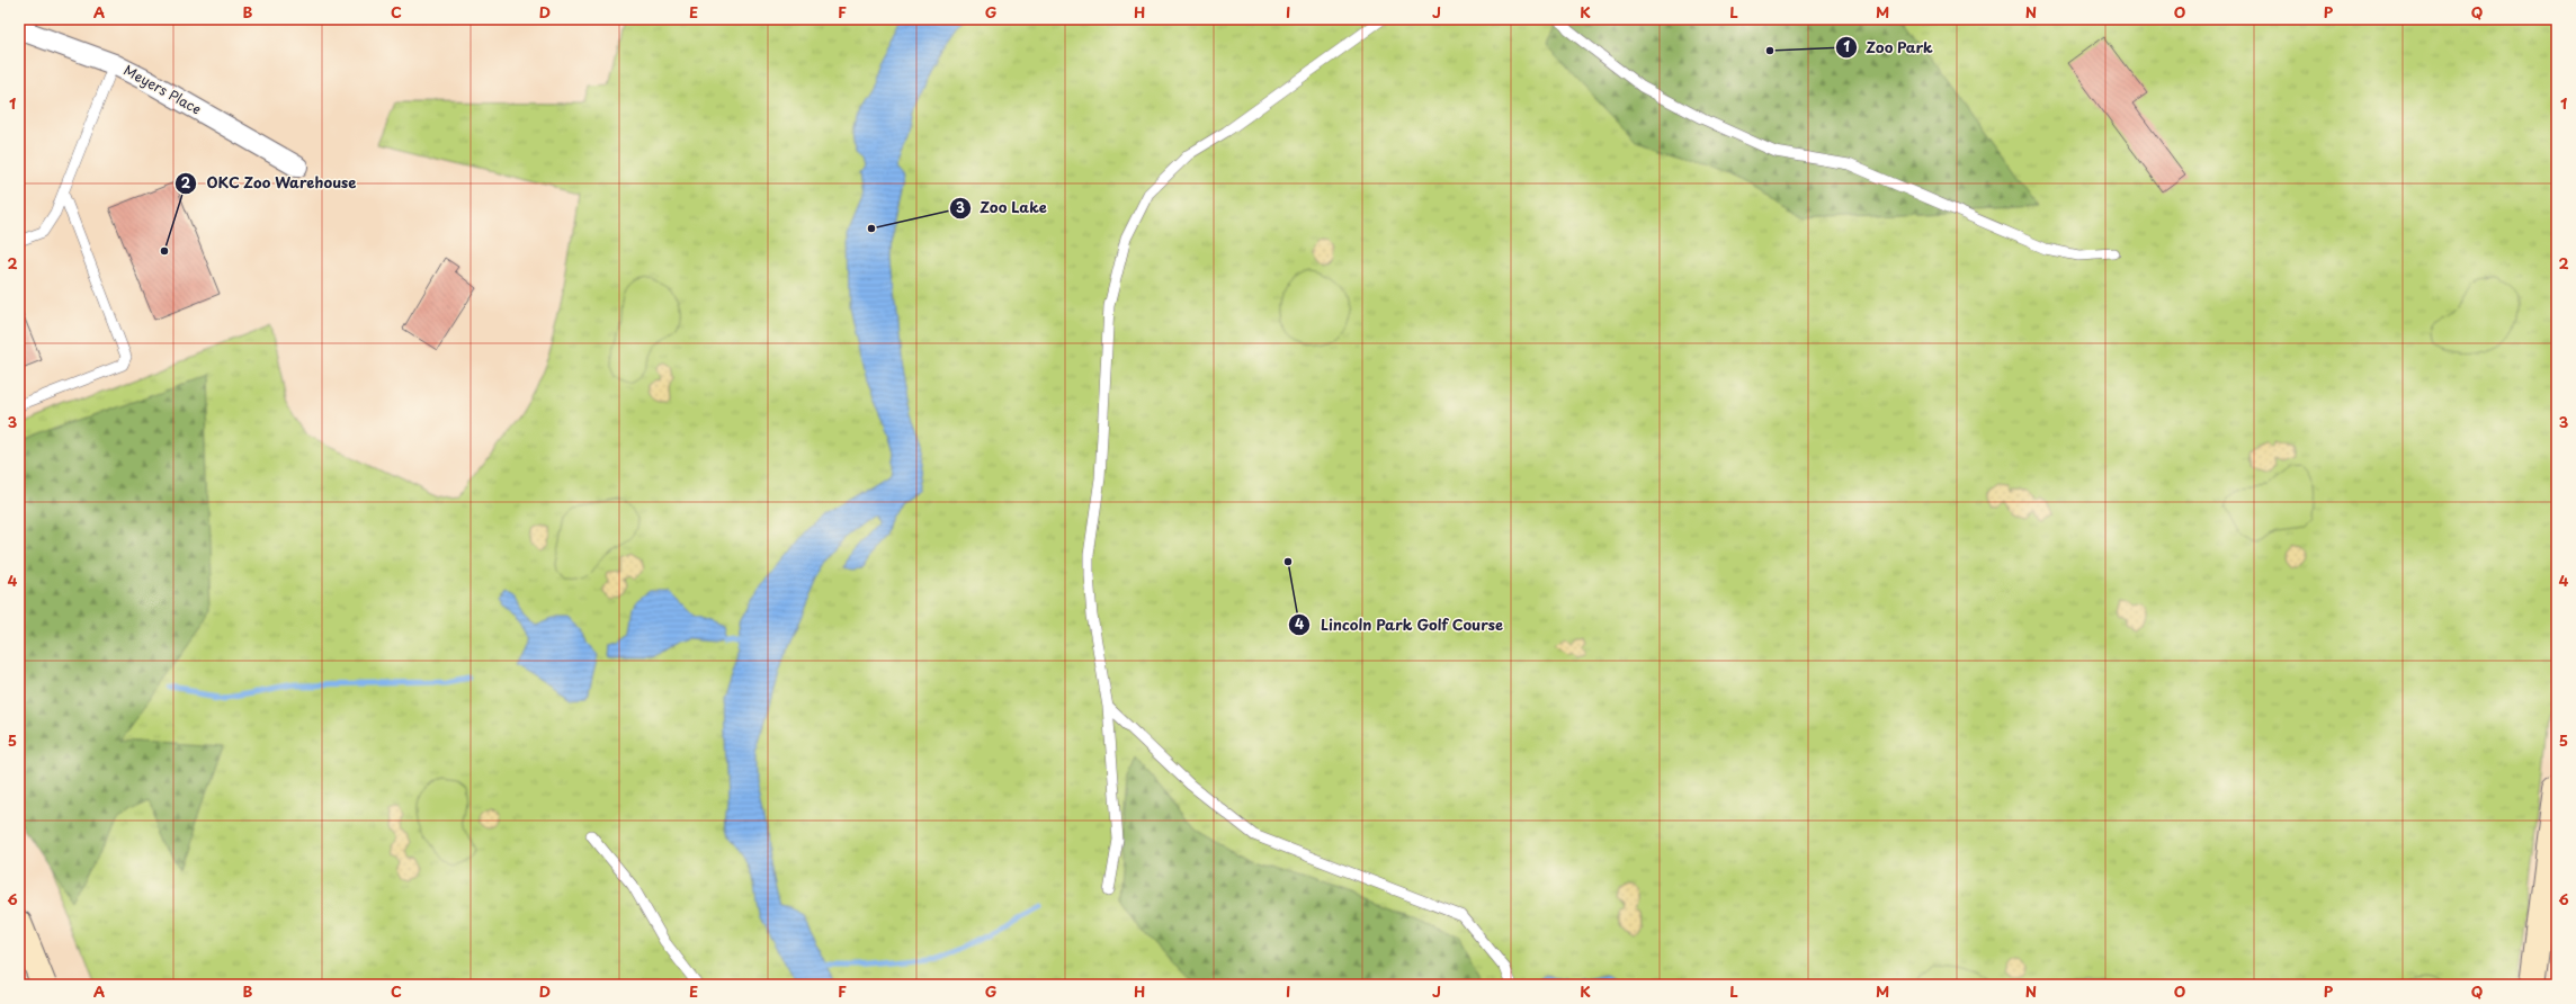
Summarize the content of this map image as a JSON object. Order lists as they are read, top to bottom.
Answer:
{
  "streets": {
    "street": ["Meyers Place"]
  },
  "places": [
    "Zoo Park",
    "Zoo Lake",
    "OKC Zoo Warehouse",
    "Lincoln Park Golf Course"
  ],
  "grid": {
    "columns": [
      "A",
      "B",
      "C",
      "D",
      "E",
      "F",
      "G",
      "H",
      "I",
      "J",
      "K",
      "L",
      "M",
      "N",
      "O",
      "P",
      "Q"
    ],
    "rows": [
      "1",
      "2",
      "3",
      "4",
      "5",
      "6"
    ]
  }
}
